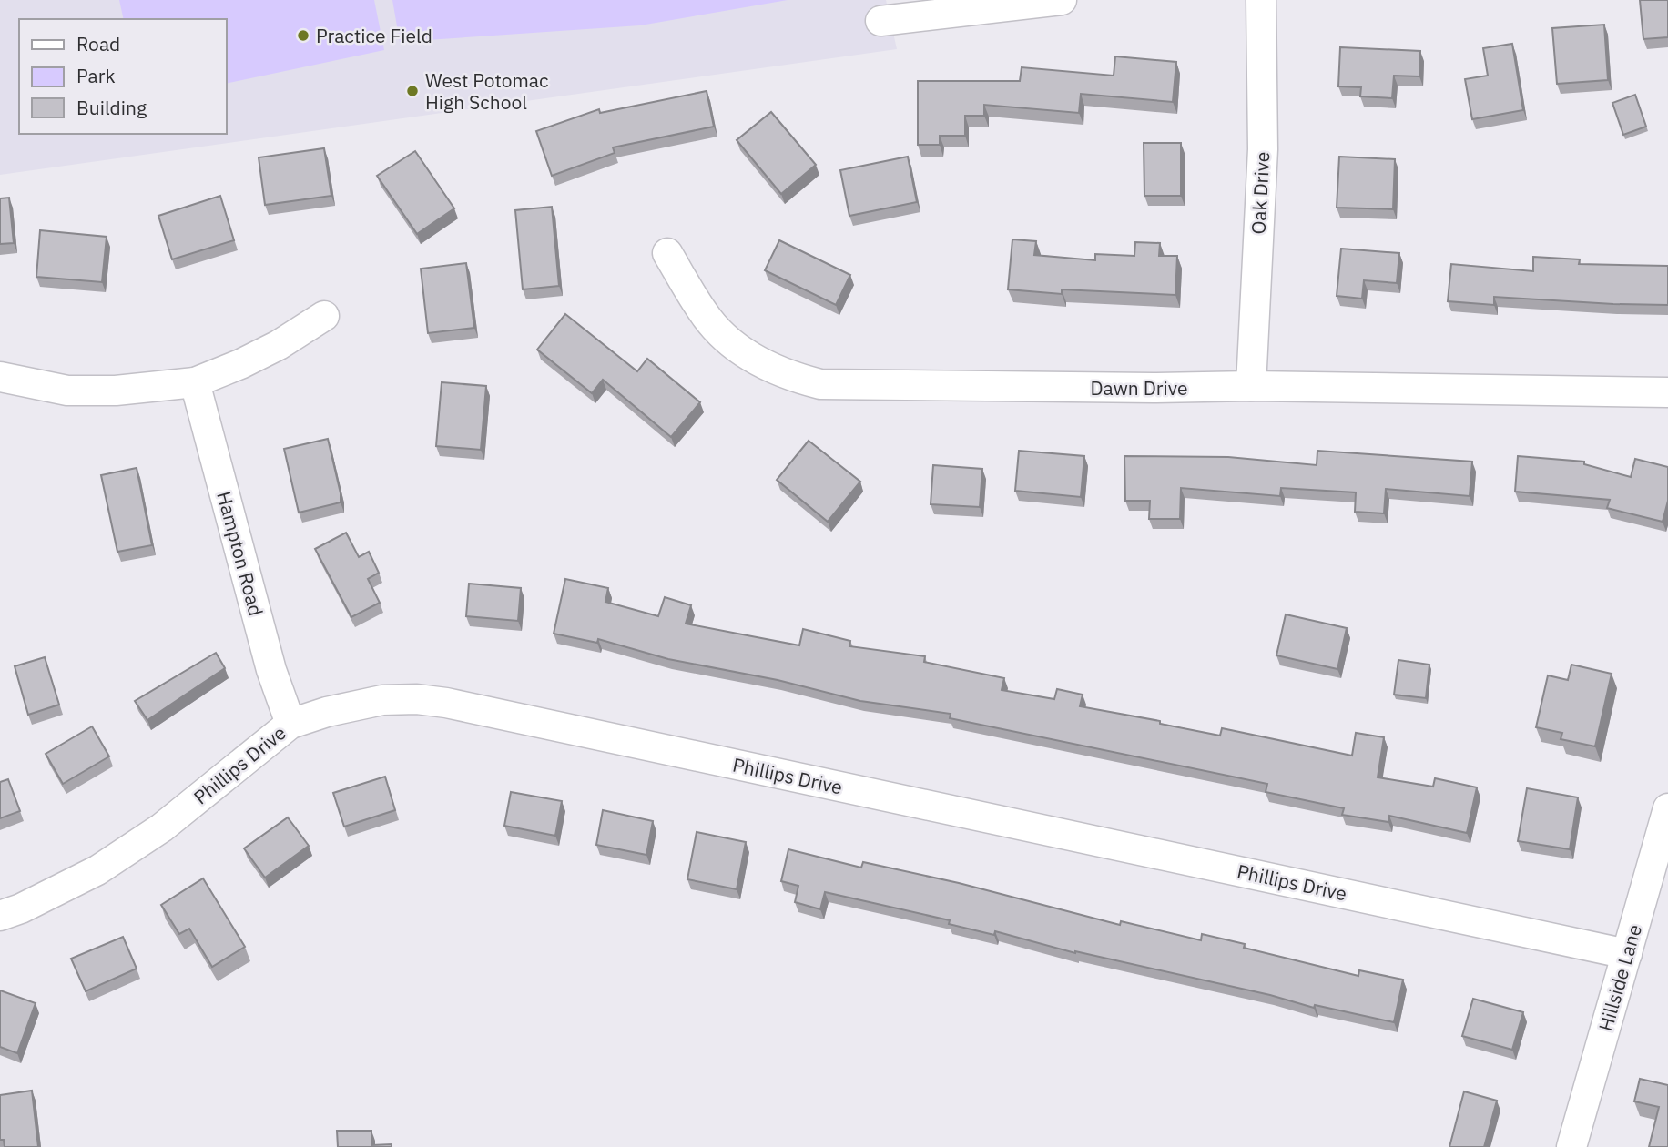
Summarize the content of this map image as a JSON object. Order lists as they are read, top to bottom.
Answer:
{
  "streets": {
    "street": [
      "Oak Drive",
      "Dawn Drive",
      "Hampton Road",
      "Phillips Drive",
      "Hillside Lane"
    ]
  },
  "crossings": [
    ["Oak Drive", "Dawn Drive"],
    ["Hampton Road", "Phillips Drive"],
    ["Phillips Drive", "Hillside Lane"]
  ],
  "places": ["Practice Field", "West Potomac High School"],
  "legend": ["Road", "Park", "Building"]
}
